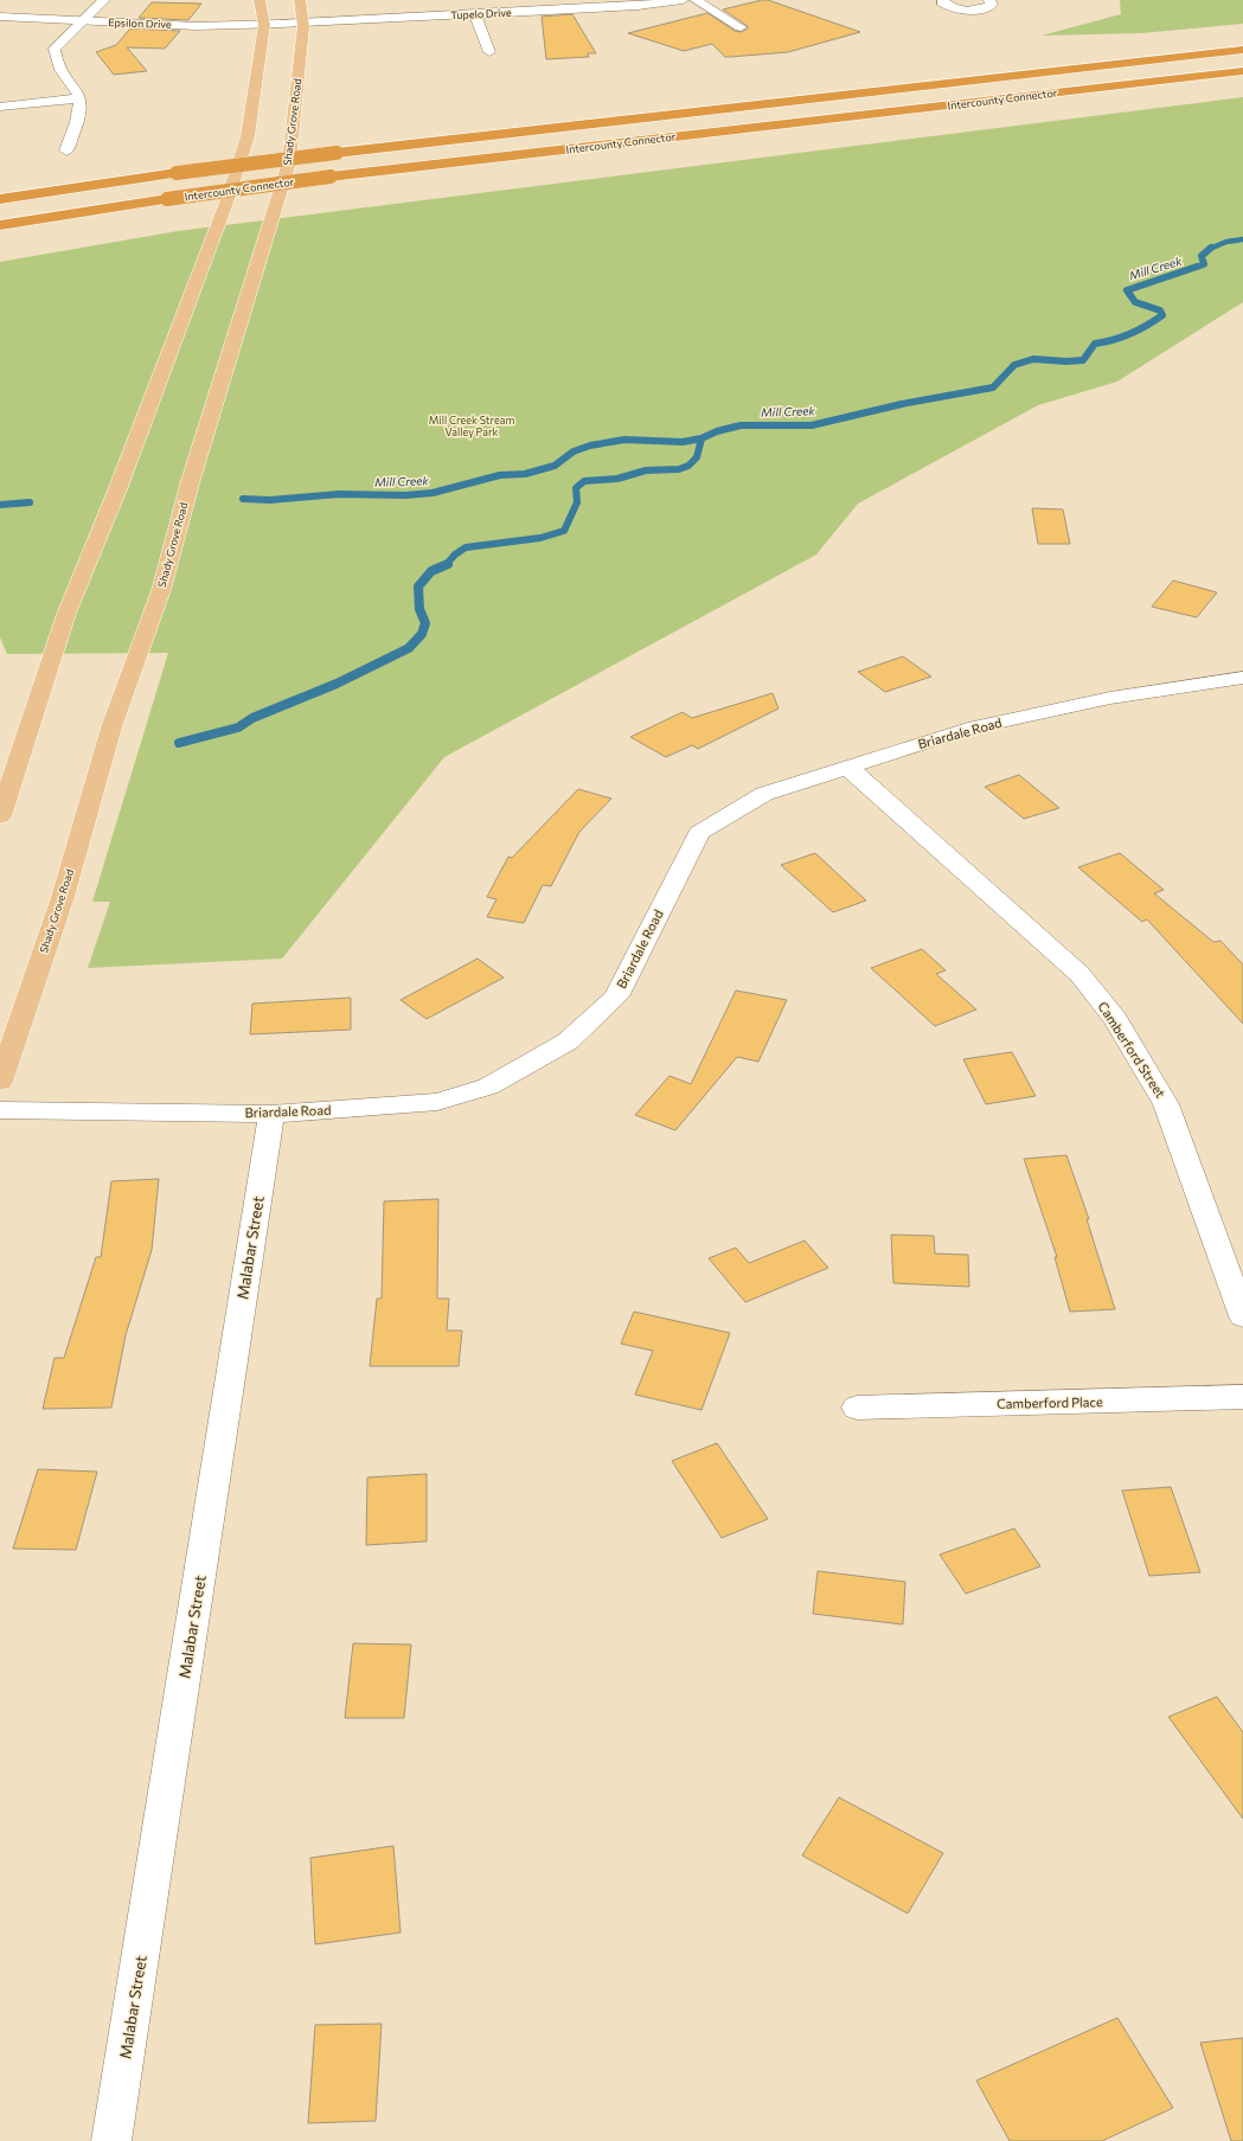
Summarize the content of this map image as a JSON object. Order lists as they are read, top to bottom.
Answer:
{
  "streets": {
    "highway": ["Intercounty Connector"],
    "main road": ["Shady Grove Road"],
    "street": [
      "Tupelo Drive",
      "Epsilon Drive",
      "Briardale Road",
      "Camberford Street",
      "Malabar Street",
      "Camberford Place"
    ]
  },
  "crossings": [
    ["Tupelo Drive", "Epsilon Drive"],
    ["Tupelo Drive", "Shady Grove Road"],
    ["Briardale Road", "Camberford Street"],
    ["Briardale Road", "Malabar Street"]
  ],
  "water": ["Mill Creek"],
  "parks": ["Mill Creek Stream Valley Park"]
}
